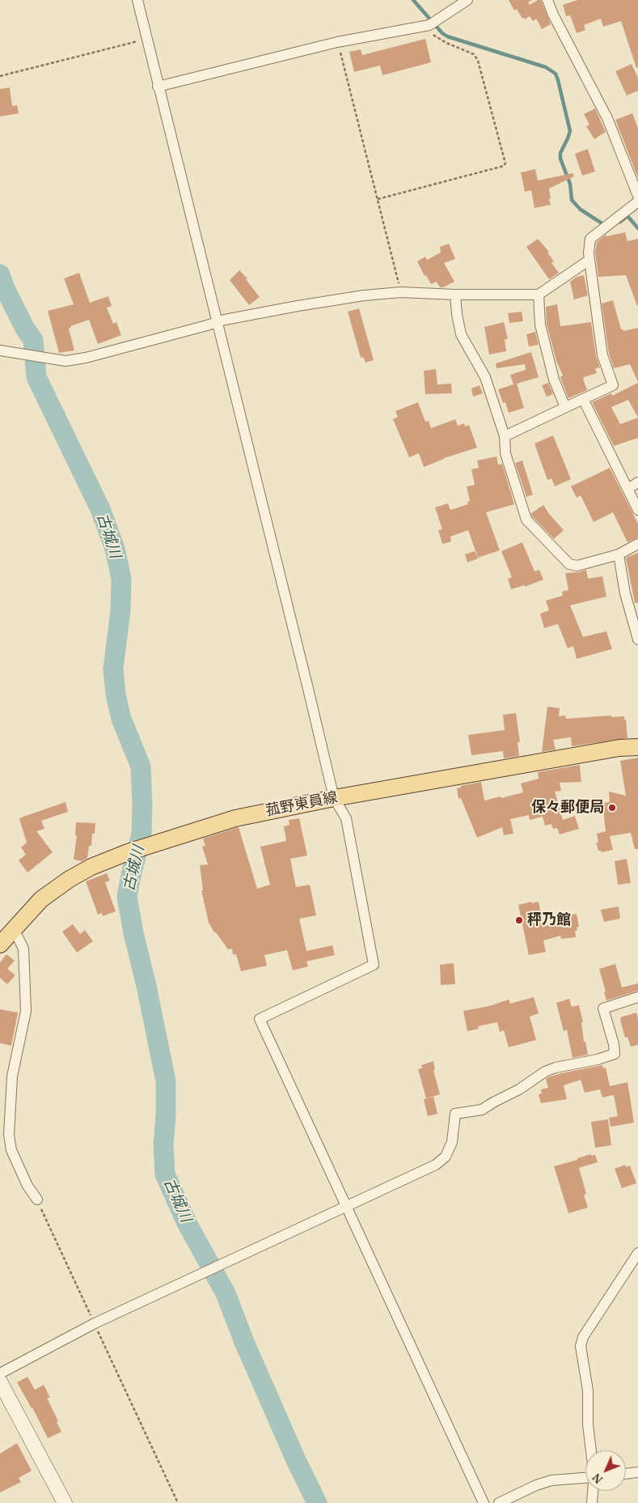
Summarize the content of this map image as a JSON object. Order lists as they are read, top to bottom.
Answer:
{
  "streets": {
    "main road": ["菰野東員線"]
  },
  "water": ["古城川"],
  "places": ["保々郵便局", "秤乃館"],
  "north": "bottom left"
}
